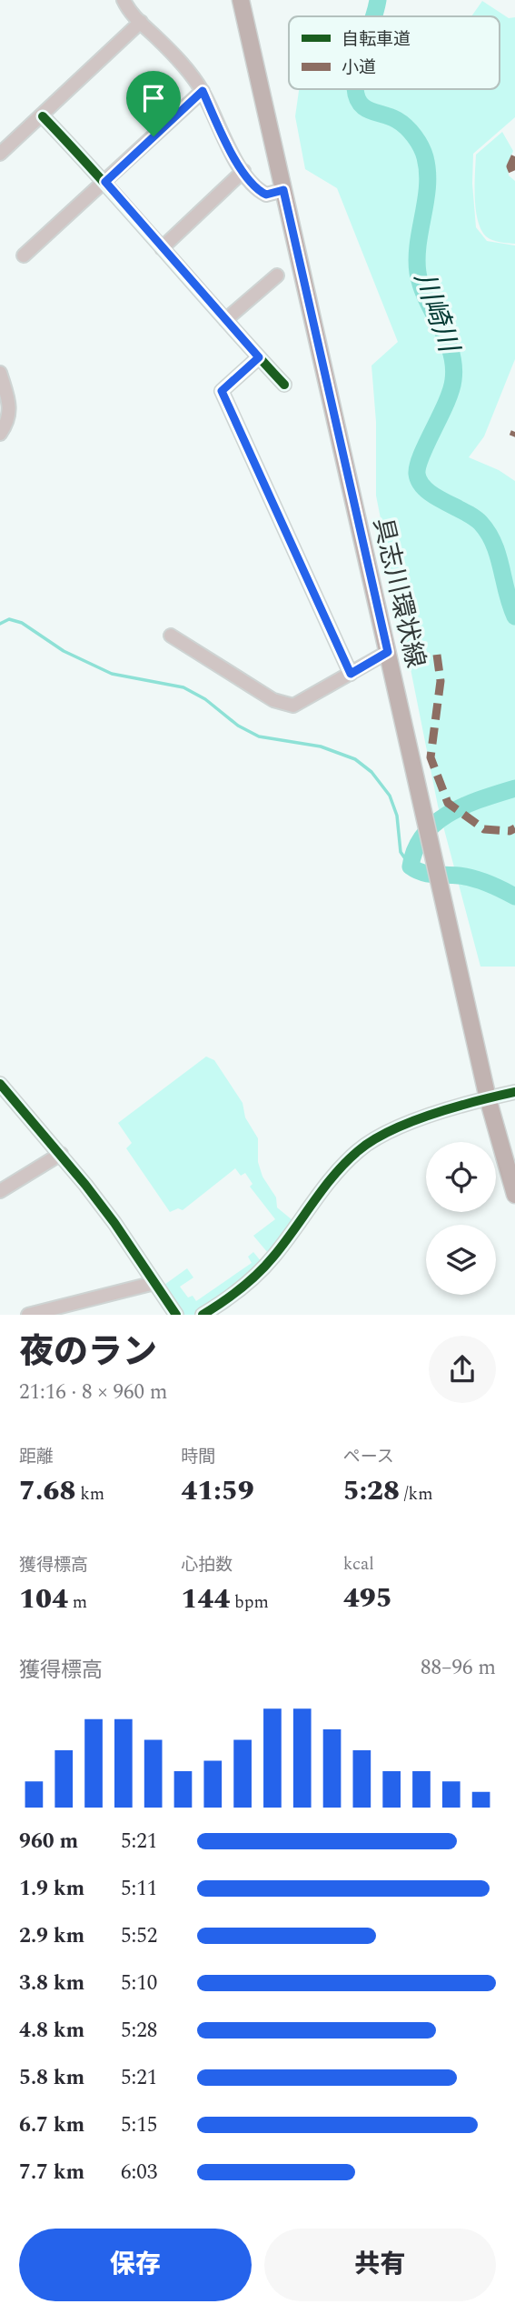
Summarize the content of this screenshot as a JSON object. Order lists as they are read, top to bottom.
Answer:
{
  "streets": {
    "main road": ["具志川環状線"]
  },
  "water": ["川崎川"],
  "legend": ["自転車道", "小道"],
  "page": {
    "heading": ["夜のラン", "21:16 · 8 × 960 m"],
    "stats": [
      ["距離", "7.68 km"],
      ["時間", "41:59"],
      ["ペース", "5:28 /km"],
      ["獲得標高", "104 m"],
      ["心拍数", "144 bpm"],
      ["kcal", "495"]
    ],
    "chart": ["獲得標高", "88–96 m"],
    "list": [
      {
        "name": "960 m",
        "note": "5:21"
      },
      {
        "name": "1.9 km",
        "note": "5:11"
      },
      {
        "name": "2.9 km",
        "note": "5:52"
      },
      {
        "name": "3.8 km",
        "note": "5:10"
      },
      {
        "name": "4.8 km",
        "note": "5:28"
      },
      {
        "name": "5.8 km",
        "note": "5:21"
      },
      {
        "name": "6.7 km",
        "note": "5:15"
      },
      {
        "name": "7.7 km",
        "note": "6:03"
      }
    ],
    "buttons": ["保存", "共有"]
  }
}
